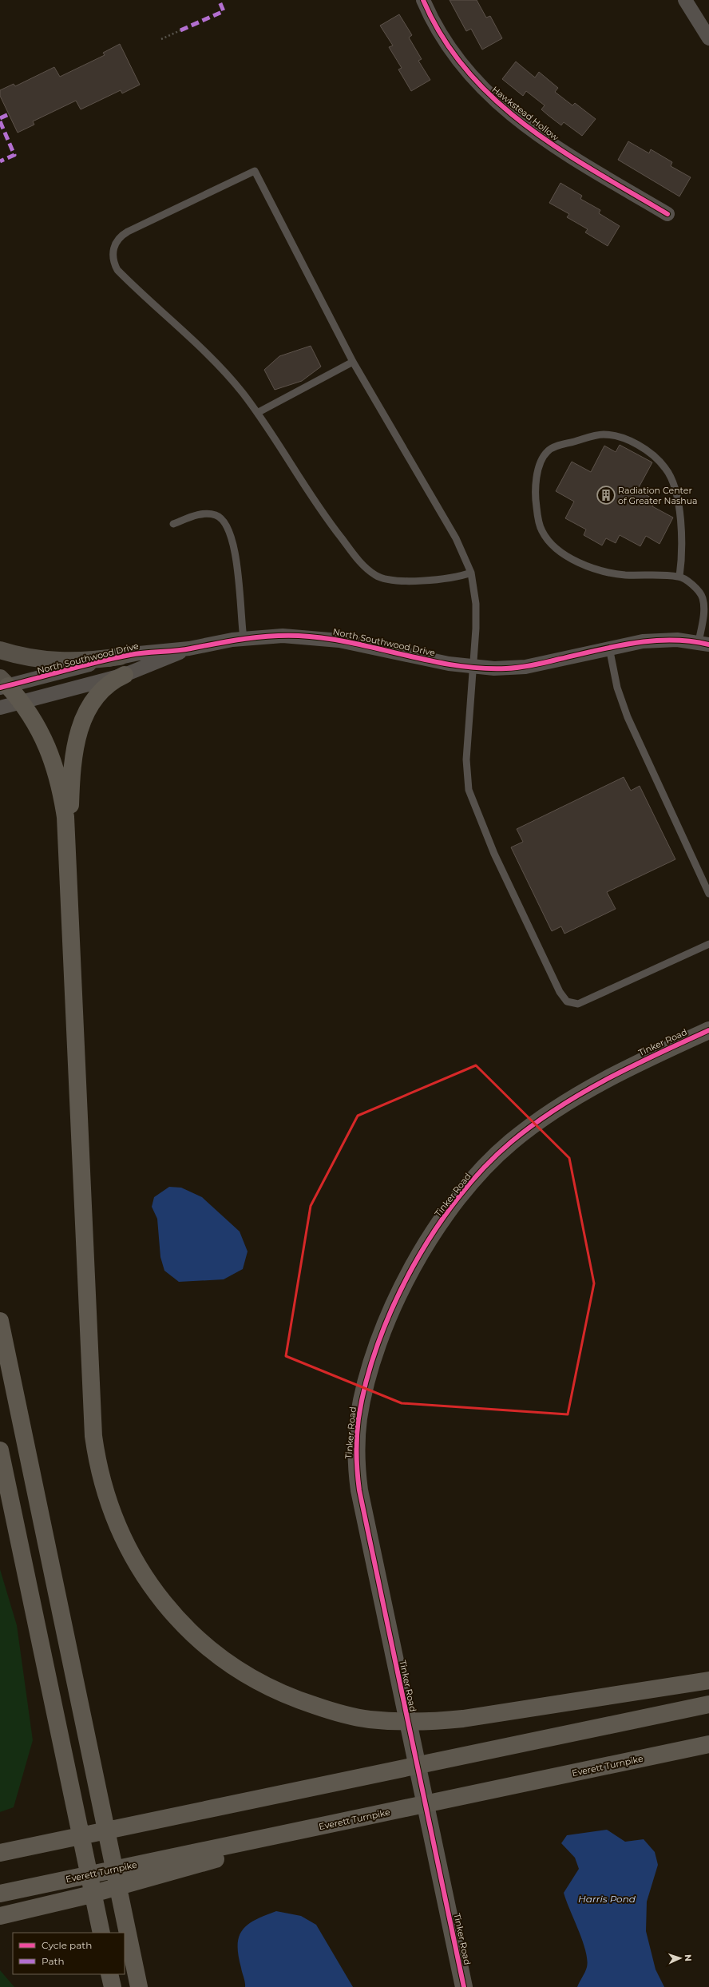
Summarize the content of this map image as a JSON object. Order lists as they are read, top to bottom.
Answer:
{
  "streets": {
    "highway": ["Everett Turnpike"],
    "street": ["Hawkstead Hollow", "North Southwood Drive", "Tinker Road"]
  },
  "water": ["Harris Pond"],
  "places": {
    "building": ["Radiation Center of Greater Nashua"]
  },
  "legend": ["Cycle path", "Path"],
  "north": "right"
}
